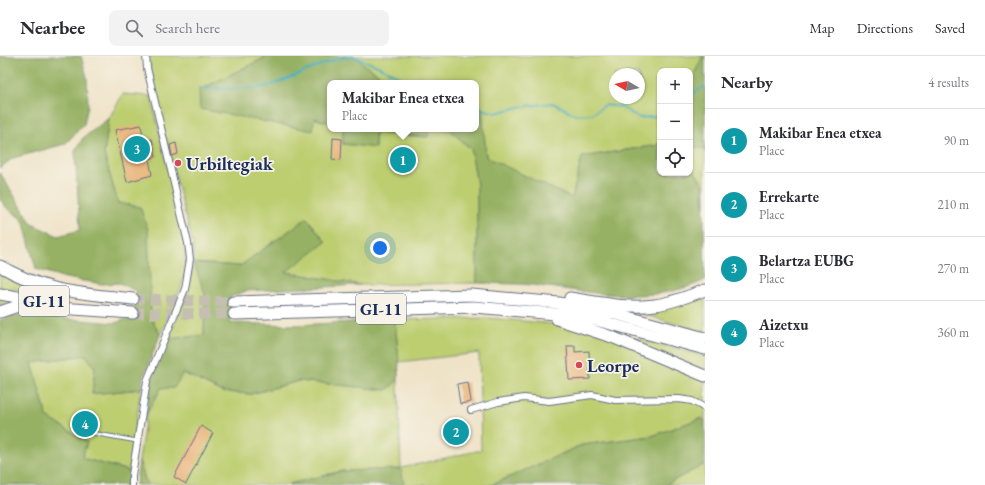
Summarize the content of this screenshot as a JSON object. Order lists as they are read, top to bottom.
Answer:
{
  "streets": {
    "highway": ["GI-11"]
  },
  "places": ["Urbiltegiak", "Leorpe"],
  "north": "left",
  "page": {
    "header": "Nearbee",
    "search": "Search here",
    "nav": ["Map", "Directions", "Saved"],
    "heading": ["Nearby", "4 results"],
    "map_buttons": ["+", "−"],
    "popup": ["Makibar Enea etxea", "Place"],
    "list": [
      {
        "mark": "1",
        "name": "Makibar Enea etxea",
        "note": "Place",
        "value": "90 m"
      },
      {
        "mark": "2",
        "name": "Errekarte",
        "note": "Place",
        "value": "210 m"
      },
      {
        "mark": "3",
        "name": "Belartza EUBG",
        "note": "Place",
        "value": "270 m"
      },
      {
        "mark": "4",
        "name": "Aizetxu",
        "note": "Place",
        "value": "360 m"
      }
    ],
    "pins": [
      "3",
      "1",
      "4",
      "2"
    ]
  }
}
